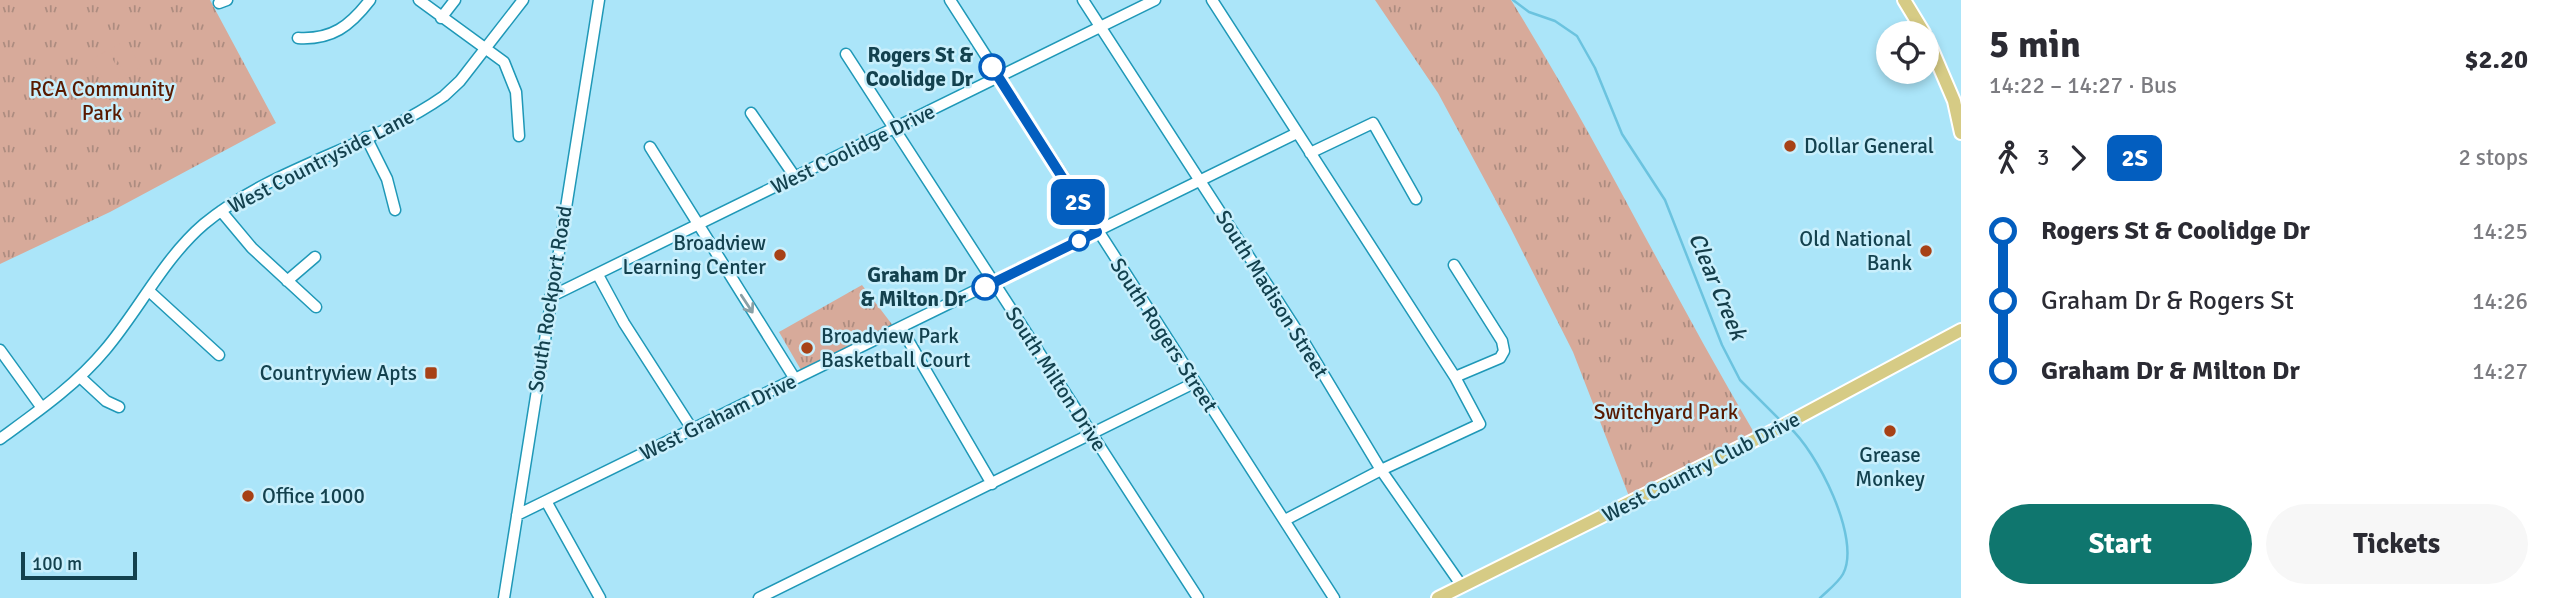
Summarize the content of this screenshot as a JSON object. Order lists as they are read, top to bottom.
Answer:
{
  "streets": {
    "main road": ["West Country Club Drive"],
    "street": [
      "West Coolidge Drive",
      "West Countryside Lane",
      "South Madison Street",
      "South Rockport Road",
      "South Rogers Street",
      "South Milton Drive",
      "West Graham Drive"
    ]
  },
  "crossings": [
    ["West Coolidge Drive", "South Madison Street"],
    ["West Coolidge Drive", "South Rockport Road"],
    ["West Coolidge Drive", "South Rogers Street"],
    ["West Coolidge Drive", "South Milton Drive"],
    ["South Madison Street", "West Graham Drive"],
    ["South Madison Street", "West Country Club Drive"],
    ["South Rockport Road", "West Graham Drive"],
    ["South Rogers Street", "West Graham Drive"],
    ["South Milton Drive", "West Graham Drive"]
  ],
  "water": ["Clear Creek"],
  "parks": ["RCA Community Park", "Switchyard Park"],
  "places": {
    "other": [
      "Rogers St & Coolidge Dr",
      "Dollar General",
      "Old National Bank",
      "Broadview Learning Center",
      "Graham Dr & Milton Dr",
      "Broadview Park Basketball Court",
      "Grease Monkey",
      "Office 1000"
    ],
    "transit": ["Countryview Apts"]
  },
  "lines": ["bus line 2S"],
  "scale_bar": "100 m",
  "page": {
    "on_map": "2S",
    "heading": ["5 min", "14:22 – 14:27 · Bus", "$2.20"],
    "legs": ["3", "2S", "2 stops"],
    "list": [
      {
        "name": "Rogers St & Coolidge Dr",
        "value": "14:25"
      },
      {
        "name": "Graham Dr & Rogers St",
        "value": "14:26"
      },
      {
        "name": "Graham Dr & Milton Dr",
        "value": "14:27"
      }
    ],
    "buttons": ["Start", "Tickets"],
    "scale": "100 m"
  }
}
